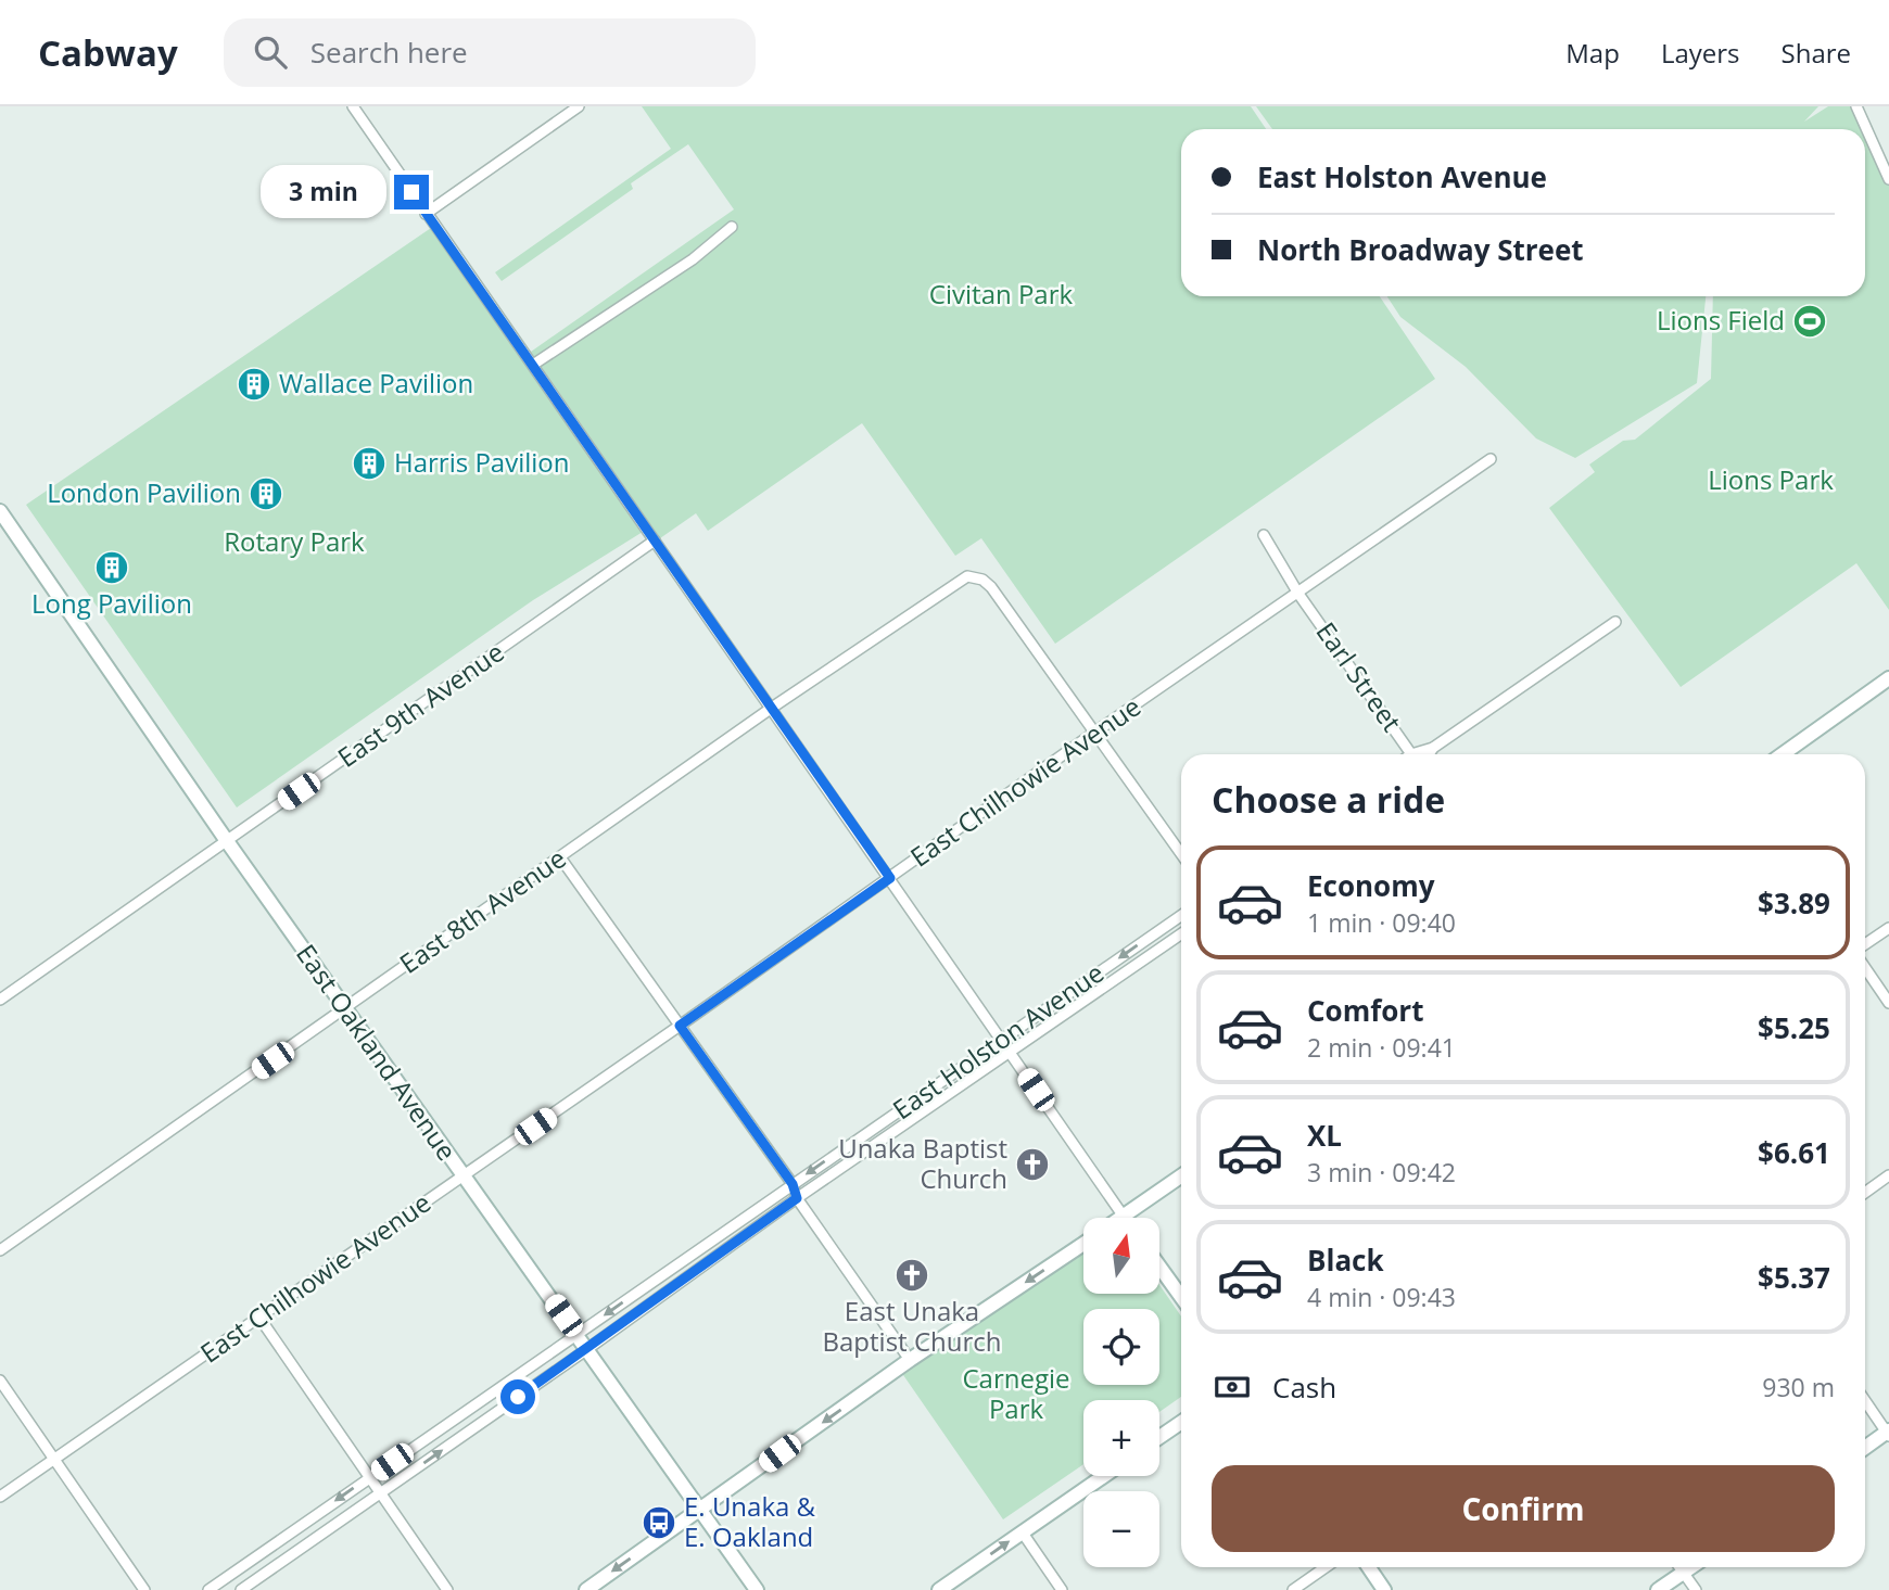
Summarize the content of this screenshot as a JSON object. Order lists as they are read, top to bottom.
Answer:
{
  "streets": {
    "main road": ["East Oakland Avenue"],
    "street": [
      "Earl Street",
      "East 9th Avenue",
      "East Chilhowie Avenue",
      "East 8th Avenue",
      "East Holston Avenue"
    ]
  },
  "crossings": [
    ["Earl Street", "East Chilhowie Avenue"],
    ["East 9th Avenue", "East Oakland Avenue"],
    ["East Chilhowie Avenue", "East 8th Avenue"],
    ["East Chilhowie Avenue", "East Oakland Avenue"],
    ["East 8th Avenue", "East Oakland Avenue"],
    ["East Holston Avenue", "East Oakland Avenue"]
  ],
  "parks": [
    "Civitan Park",
    "Lions Park",
    "Rotary Park",
    "Carnegie Park"
  ],
  "places": {
    "sports": ["Lions Field"],
    "building": [
      "Wallace Pavilion",
      "Harris Pavilion",
      "London Pavilion",
      "Long Pavilion"
    ],
    "church": ["Unaka Baptist Church", "East Unaka Baptist Church"],
    "bus stop": ["E. Unaka & E. Oakland"]
  },
  "north": "top",
  "page": {
    "header": "Cabway",
    "search": "Search here",
    "nav": ["Map", "Layers", "Share"],
    "banner": ["East Holston Avenue", "North Broadway Street"],
    "bubble": "3 min",
    "heading": "Choose a ride",
    "list": [
      {
        "name": "Economy",
        "note": "1 min · 09:40",
        "value": "$3.89"
      },
      {
        "name": "Comfort",
        "note": "2 min · 09:41",
        "value": "$5.25"
      },
      {
        "name": "XL",
        "note": "3 min · 09:42",
        "value": "$6.61"
      },
      {
        "name": "Black",
        "note": "4 min · 09:43",
        "value": "$5.37"
      }
    ],
    "map_buttons": ["+", "−"],
    "pay": ["Cash", "930 m"],
    "buttons": "Confirm"
  }
}
